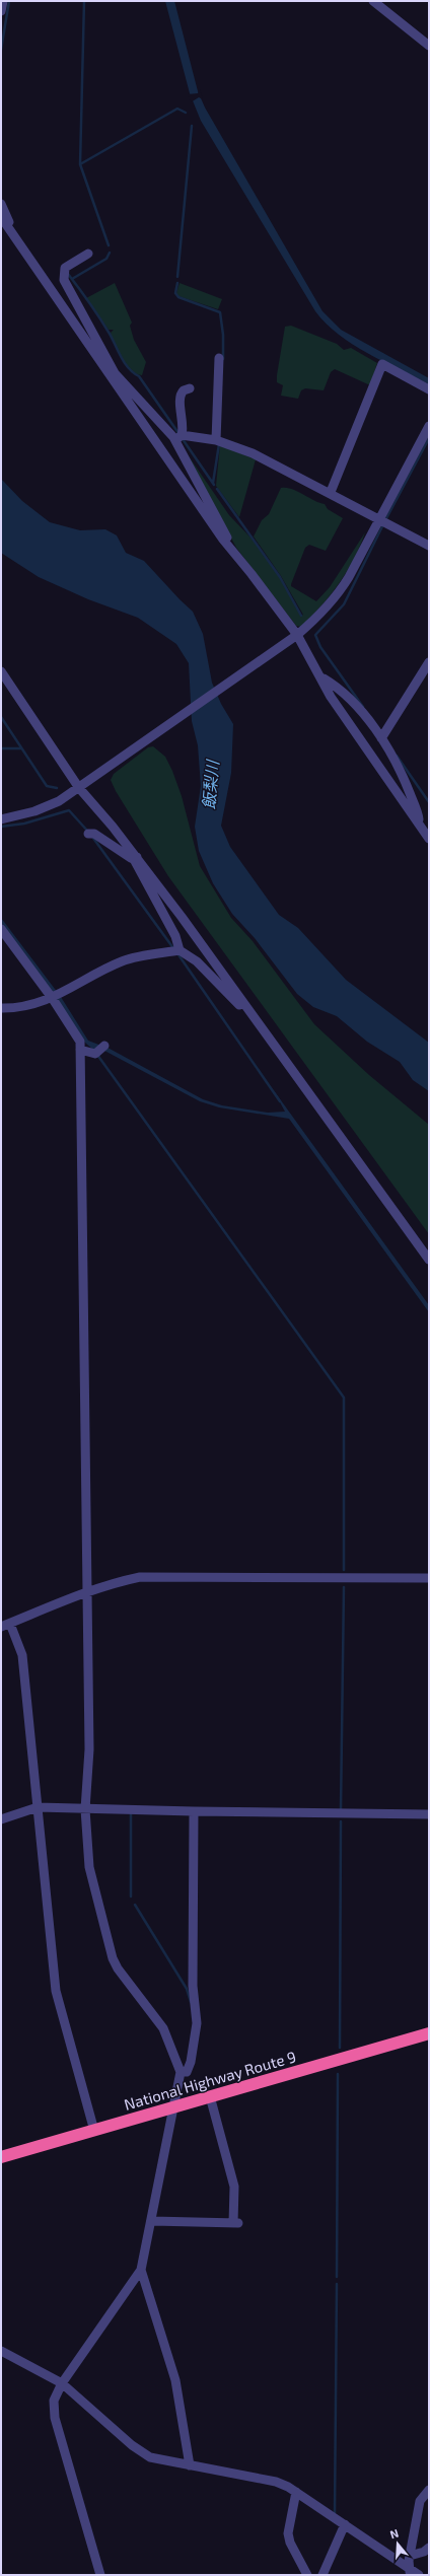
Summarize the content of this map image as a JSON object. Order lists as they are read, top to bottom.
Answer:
{
  "streets": {
    "highway": ["National Highway Route 9"]
  },
  "water": ["飯梨川"],
  "north": "top"
}
